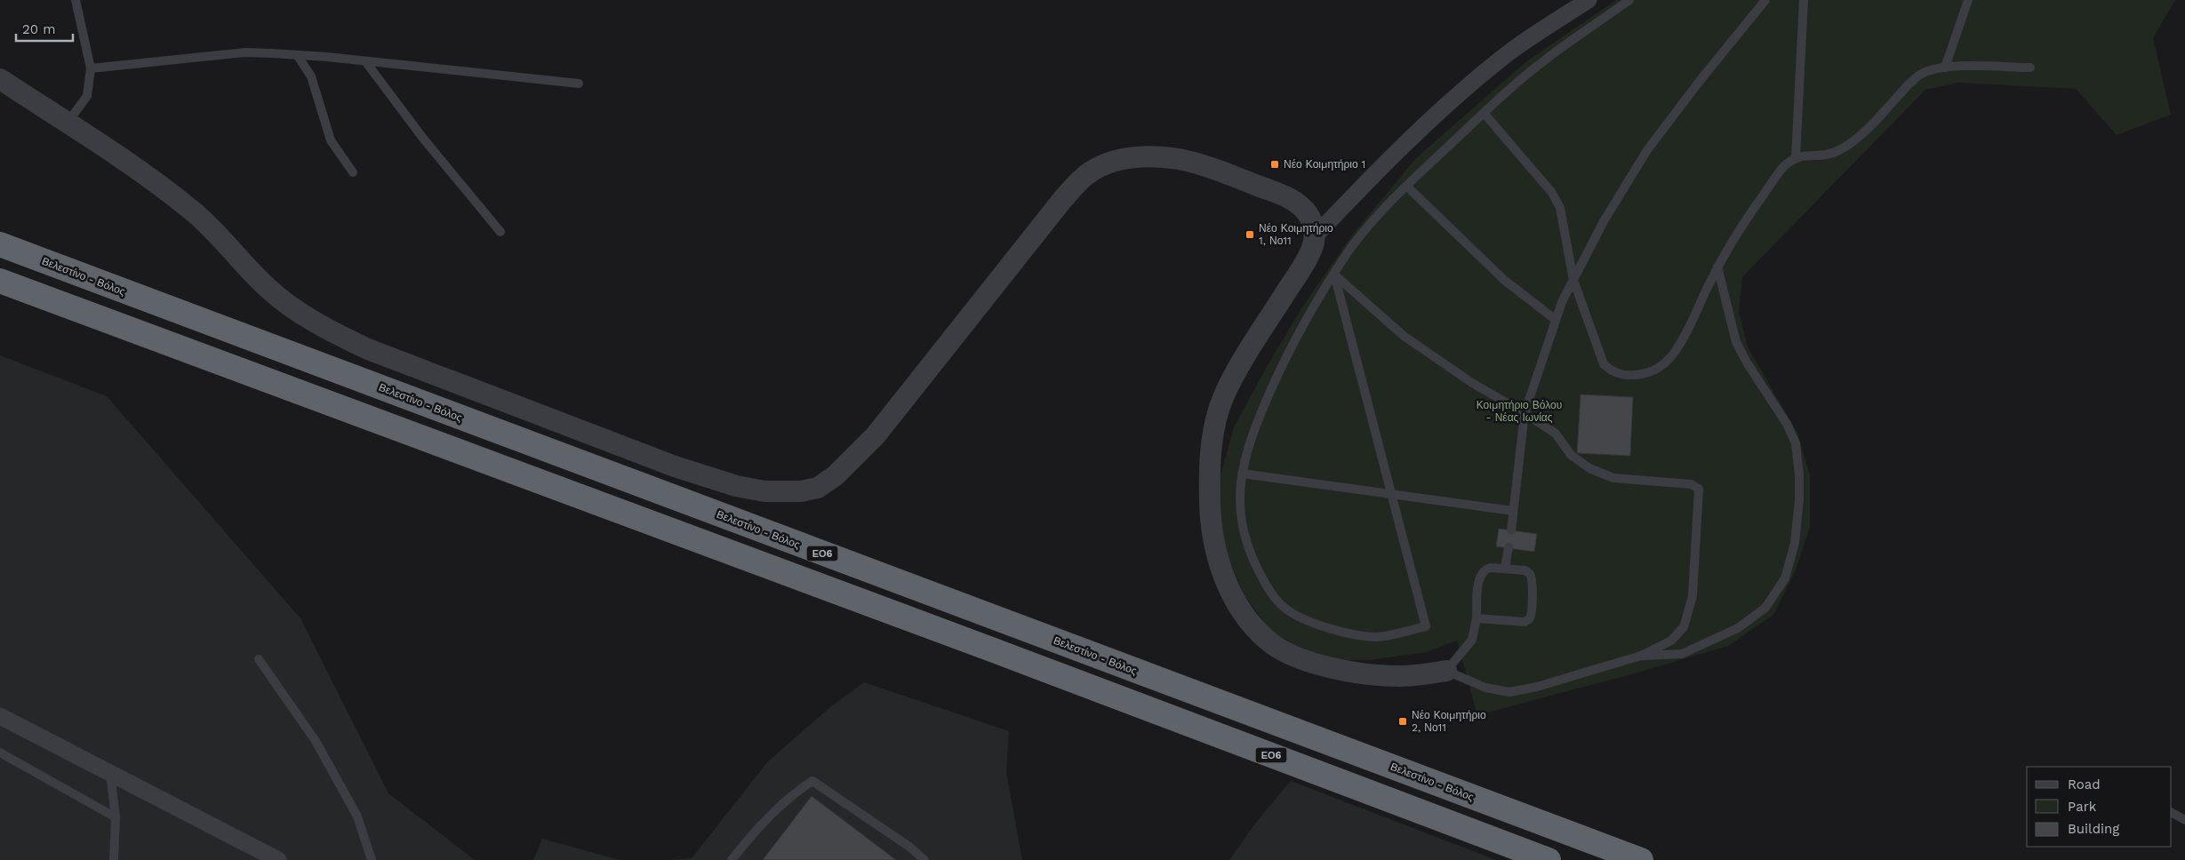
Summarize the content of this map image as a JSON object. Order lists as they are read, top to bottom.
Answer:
{
  "streets": {
    "highway": ["Βελεστίνο - Βόλος", "ΕΟ6"]
  },
  "parks": ["Κοιμητήριο Βόλου - Νέας Ιωνίας"],
  "places": {
    "transit": ["Νέο Κοιμητήριο 1", "Νέο Κοιμητήριο 1, Νο11", "Νέο Κοιμητήριο 2, Νο11"]
  },
  "legend": ["Road", "Park", "Building"],
  "scale_bar": "20 m"
}
